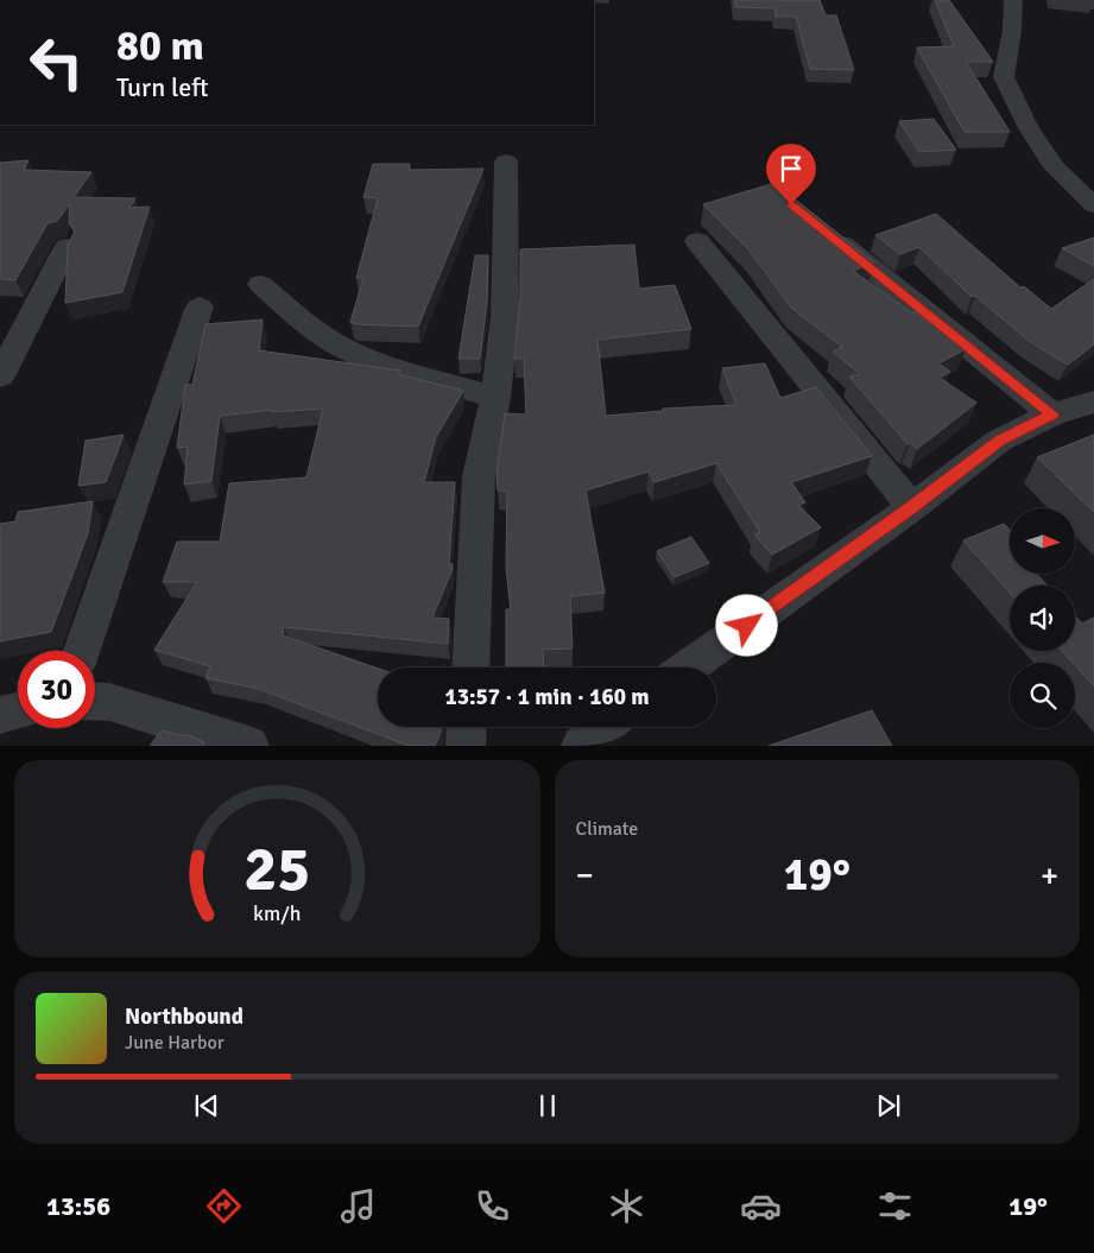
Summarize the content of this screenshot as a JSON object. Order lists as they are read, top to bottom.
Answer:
{
  "north": "right",
  "page": {
    "turn": ["80 m", "Turn left"],
    "limit": "30",
    "trip": "13:57 · 1 min · 160 m",
    "tile": "Climate",
    "heat": ["−", "19°", "+"],
    "song": ["Northbound", "June Harbor"],
    "tabs": ["13:56", "19°"],
    "gauge": ["25", "km/h"]
  }
}
